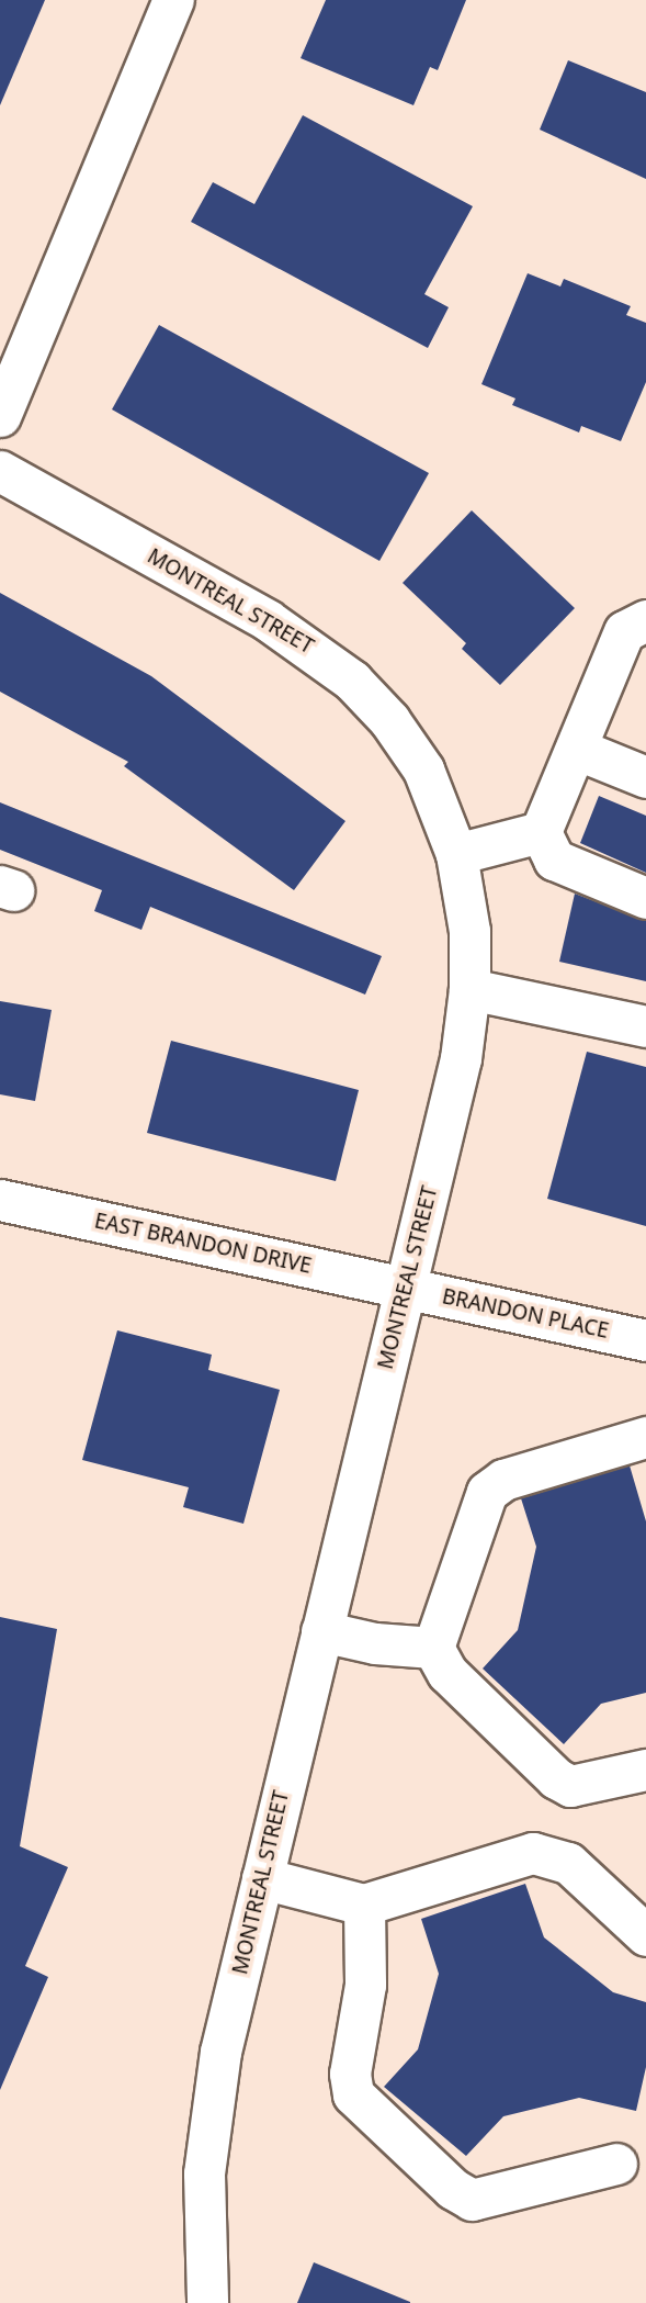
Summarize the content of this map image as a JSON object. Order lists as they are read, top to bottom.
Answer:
{
  "streets": {
    "street": ["MONTREAL STREET", "EAST BRANDON DRIVE", "BRANDON PLACE"]
  },
  "crossings": [
    ["MONTREAL STREET", "EAST BRANDON DRIVE"],
    ["MONTREAL STREET", "BRANDON PLACE"],
    ["EAST BRANDON DRIVE", "BRANDON PLACE"]
  ]
}
